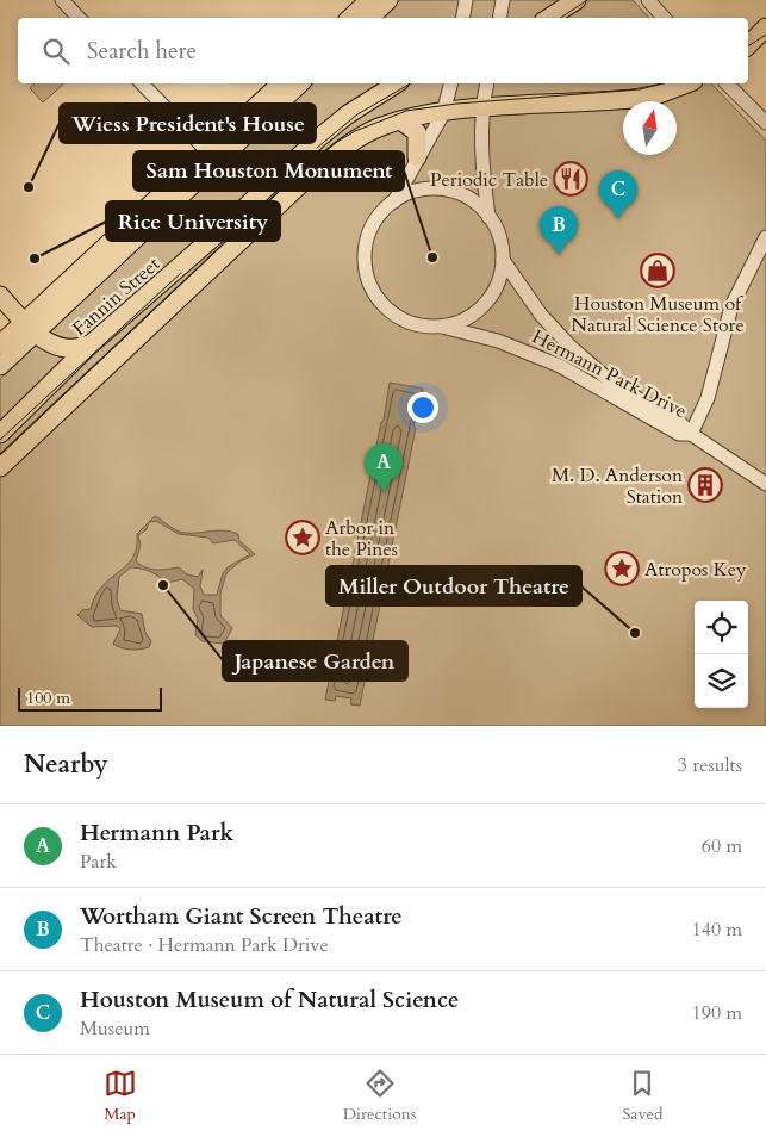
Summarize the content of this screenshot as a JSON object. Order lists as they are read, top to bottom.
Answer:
{
  "streets": {
    "main road": ["Fannin Street"],
    "street": ["Hermann Park Drive"]
  },
  "places": {
    "restaurant": ["Periodic Table"],
    "other": [
      "Wiess President's House",
      "Sam Houston Monument",
      "Rice University",
      "Japanese Garden",
      "Miller Outdoor Theatre"
    ],
    "shop": ["Houston Museum of Natural Science Store"],
    "building": ["M. D. Anderson Station"],
    "place": ["Arbor in the Pines", "Atropos Key"]
  },
  "scale_bar": "100 m",
  "north": "top",
  "page": {
    "search": "Search here",
    "pins": ["C", "B", "A"],
    "scale": "100 m",
    "heading": ["Nearby", "3 results"],
    "list": [
      {
        "mark": "A",
        "name": "Hermann Park",
        "note": "Park",
        "value": "60 m"
      },
      {
        "mark": "B",
        "name": "Wortham Giant Screen Theatre",
        "note": "Theatre · Hermann Park Drive",
        "value": "140 m"
      },
      {
        "mark": "C",
        "name": "Houston Museum of Natural Science",
        "note": "Museum",
        "value": "190 m"
      }
    ],
    "nav": ["Map", "Directions", "Saved"]
  }
}
